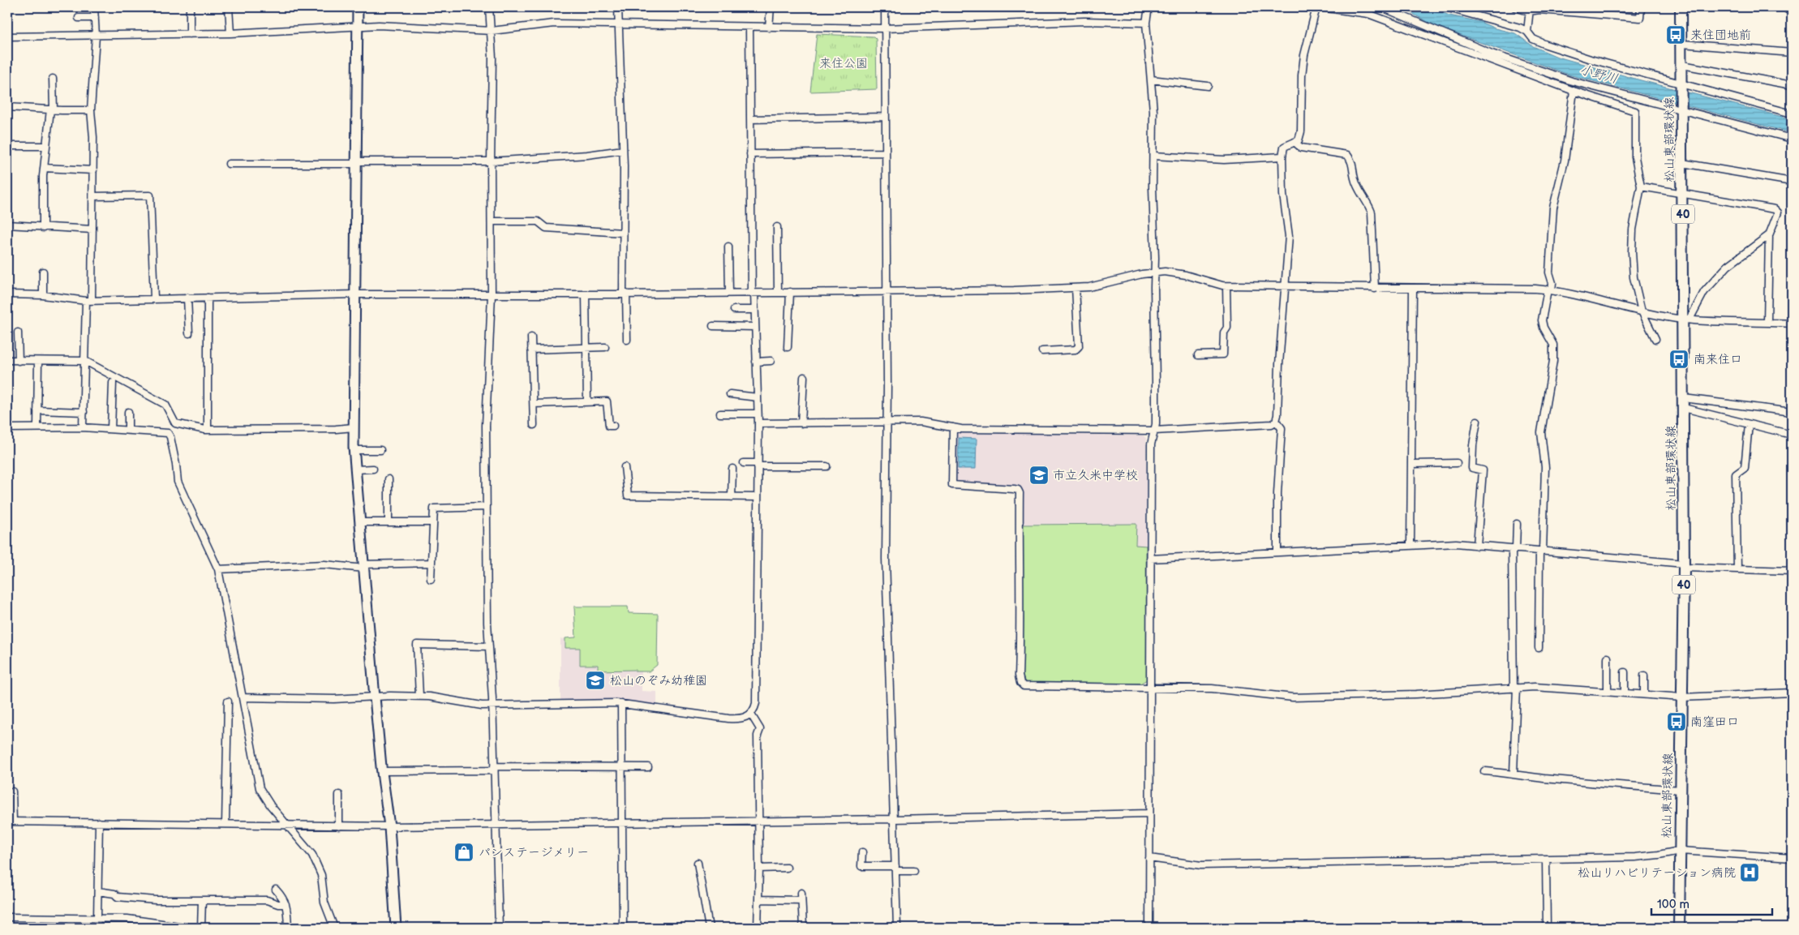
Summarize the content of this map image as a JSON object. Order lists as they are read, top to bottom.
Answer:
{
  "streets": {
    "main road": ["松山東部環状線", "40"]
  },
  "water": ["小野川"],
  "parks": ["来住公園"],
  "places": {
    "bus stop": ["来住団地前", "南来住口", "南窪田口"],
    "school or university": ["市立久米中学校", "松山のぞみ幼稚園"],
    "shop": ["パンステージメリー"],
    "hospital": ["松山リハビリテーション病院"]
  },
  "scale_bar": "100 m"
}
